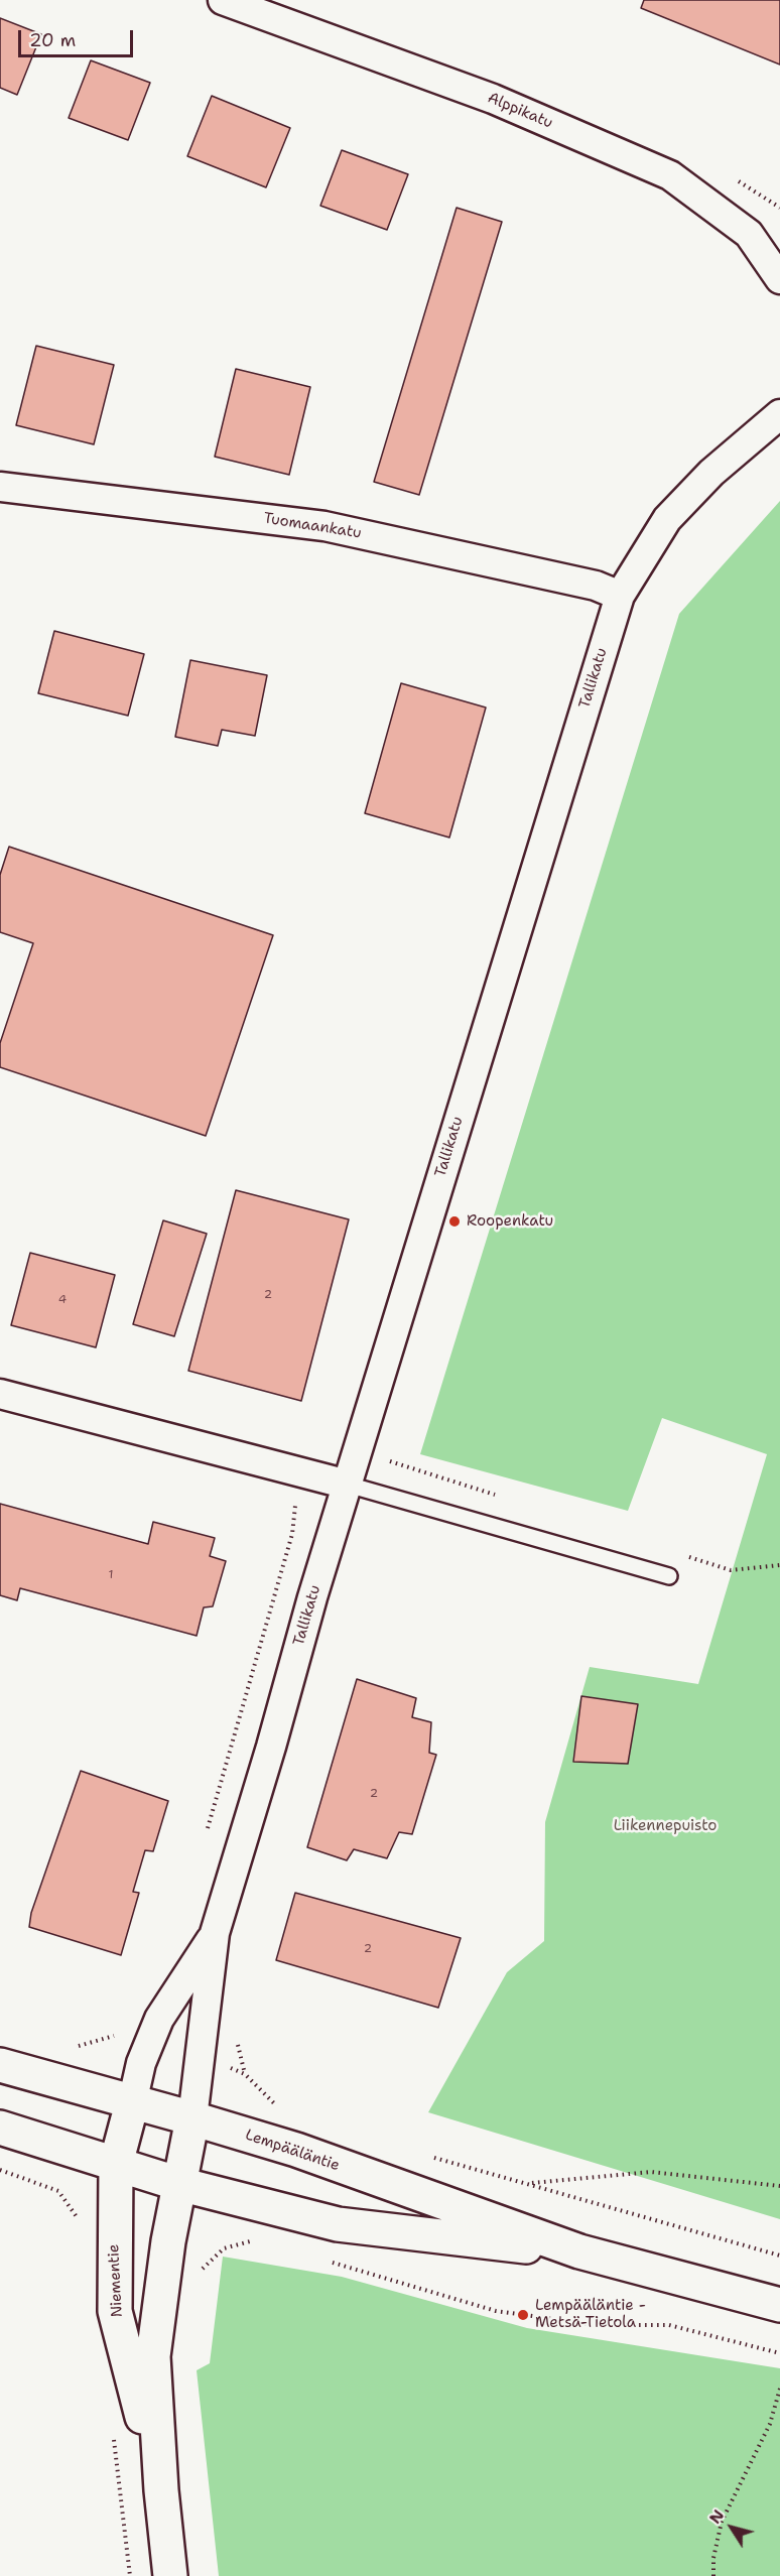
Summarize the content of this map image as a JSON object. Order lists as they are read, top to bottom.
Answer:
{
  "streets": {
    "main road": ["Lempääläntie", "Niementie"],
    "street": ["Alppikatu", "Tuomaankatu", "Tallikatu"]
  },
  "crossings": [
    ["Tuomaankatu", "Tallikatu"],
    ["Tallikatu", "Lempääläntie"],
    ["Tallikatu", "Niementie"],
    ["Lempääläntie", "Niementie"]
  ],
  "parks": ["Liikennepuisto"],
  "places": ["Roopenkatu", "Lempääläntie - Metsä-Tietola"],
  "house_numbers": [
    "2",
    "4",
    "1",
    "2",
    "2"
  ],
  "scale_bar": "20 m",
  "north": "top left"
}
